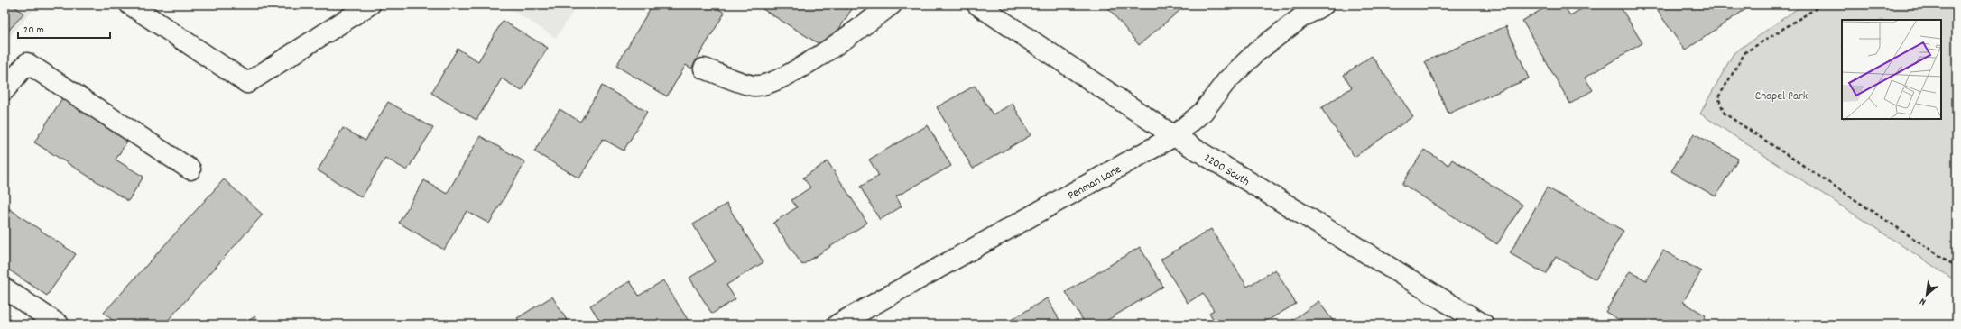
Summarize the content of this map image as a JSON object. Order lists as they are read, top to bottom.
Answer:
{
  "streets": {
    "street": ["2200 South", "Penman Lane"]
  },
  "crossings": [
    ["2200 South", "Penman Lane"]
  ],
  "parks": ["Chapel Park"],
  "scale_bar": "20 m",
  "north": "bottom left"
}
